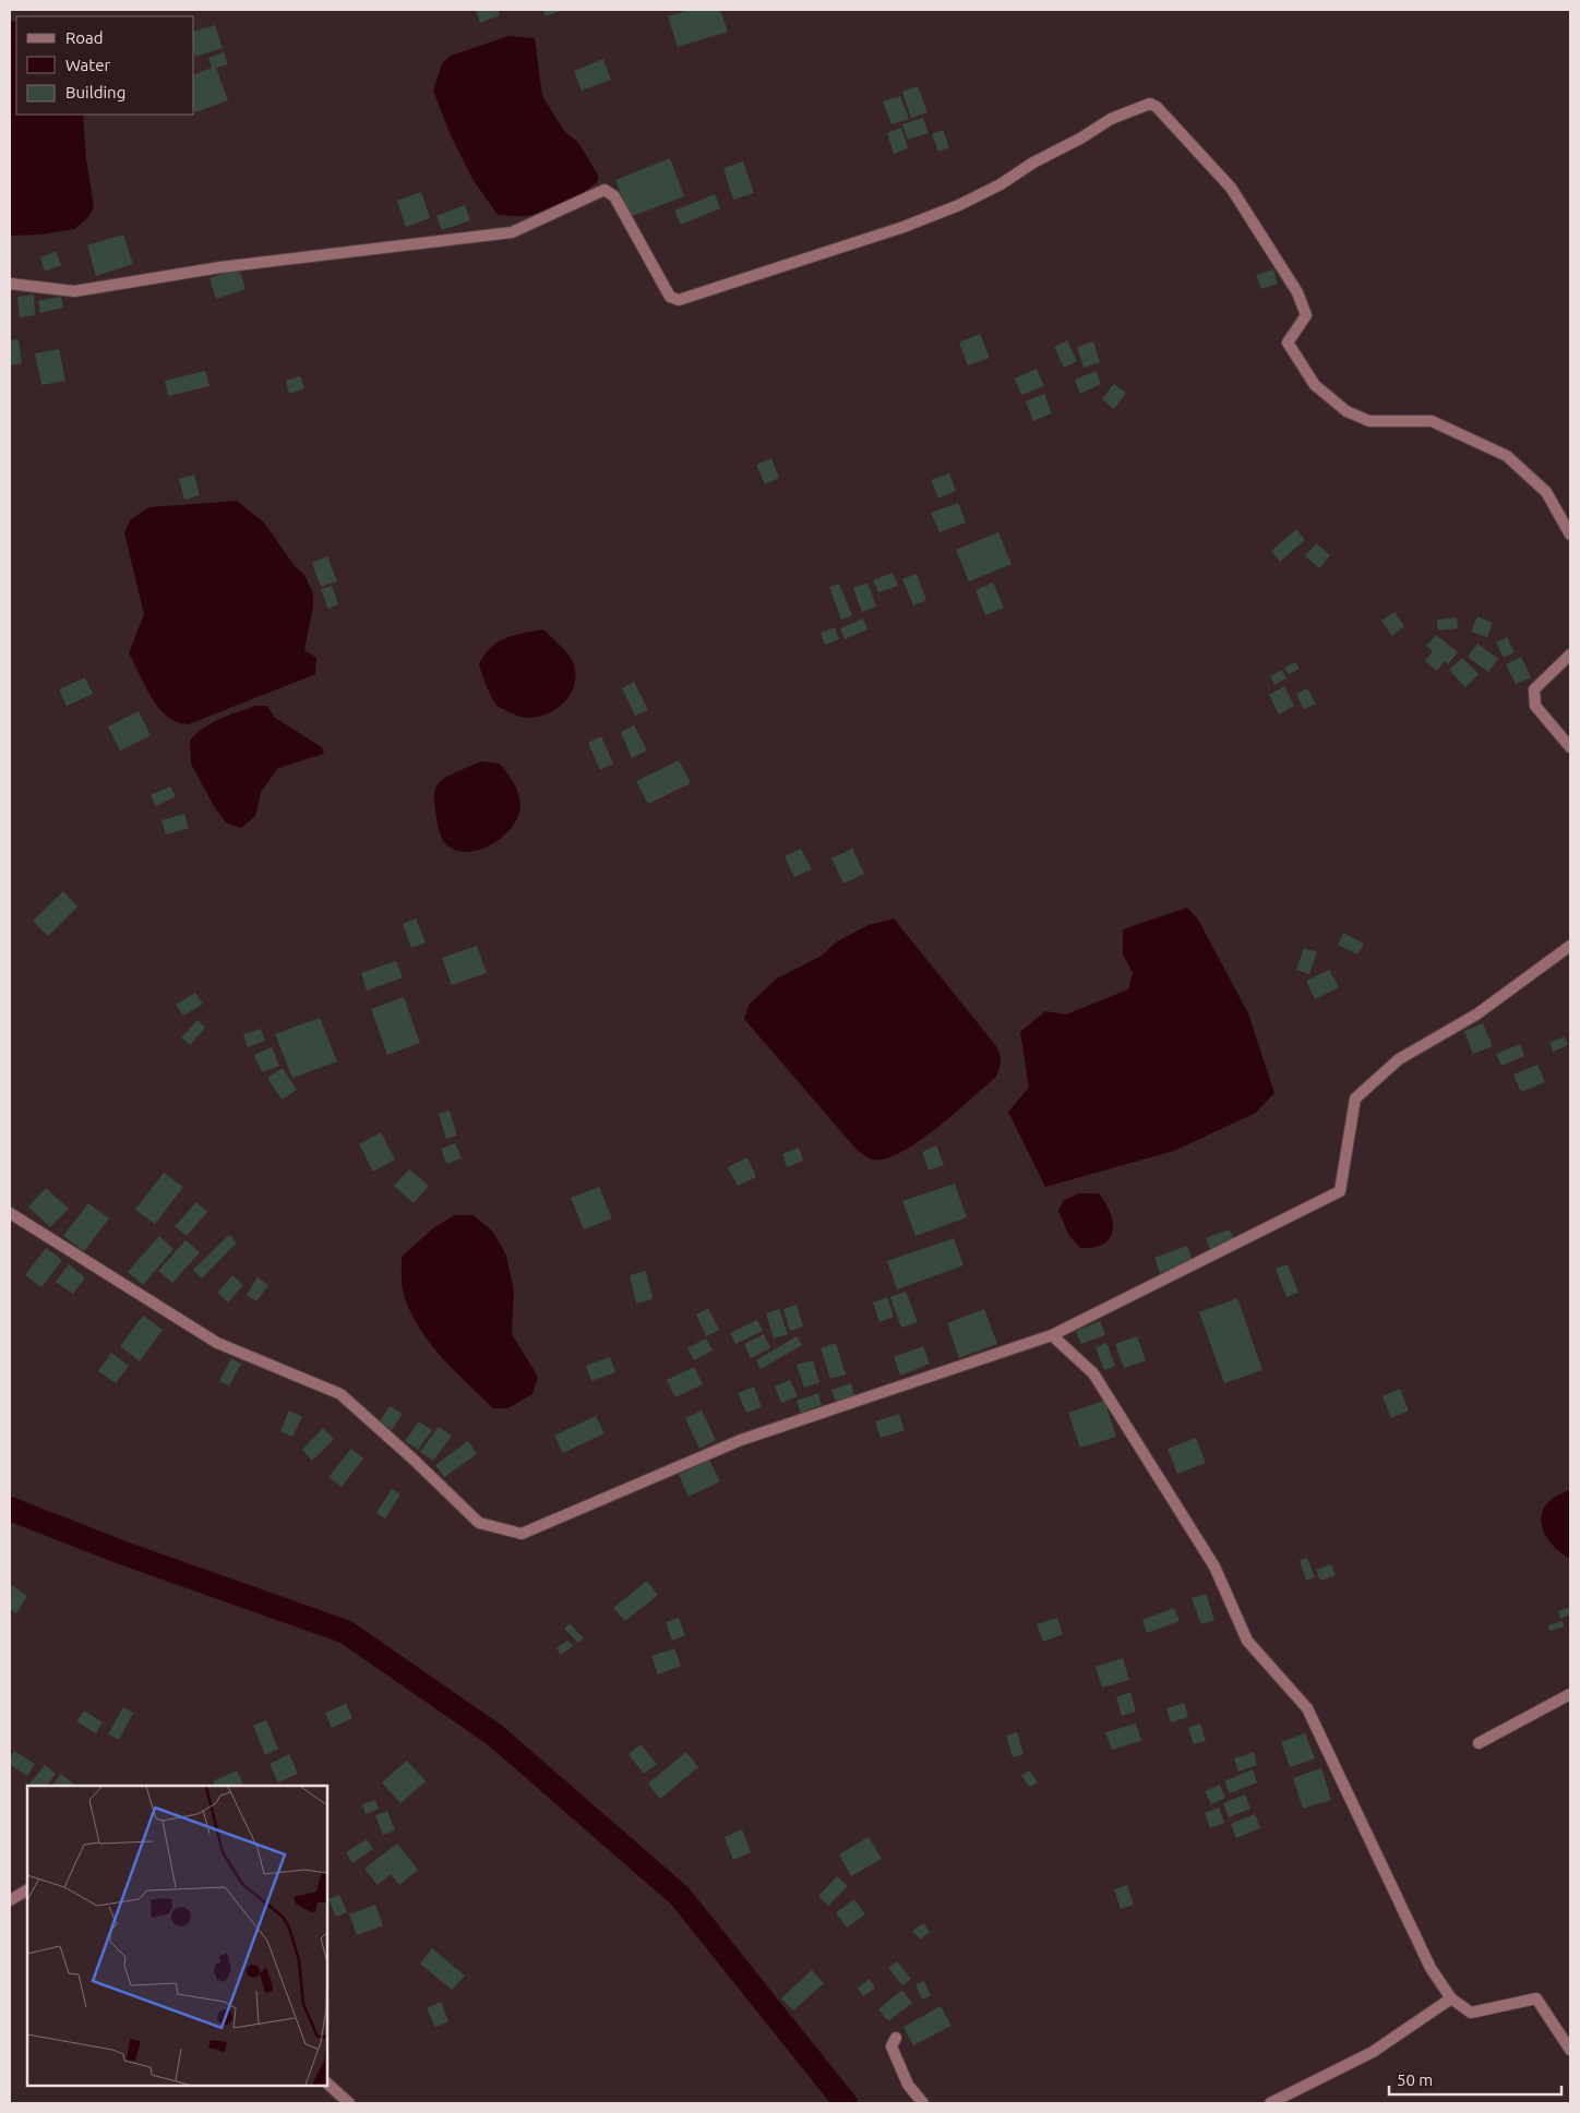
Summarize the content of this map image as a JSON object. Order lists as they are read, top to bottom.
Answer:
{
  "legend": ["Road", "Water", "Building"],
  "scale_bar": "50 m"
}
